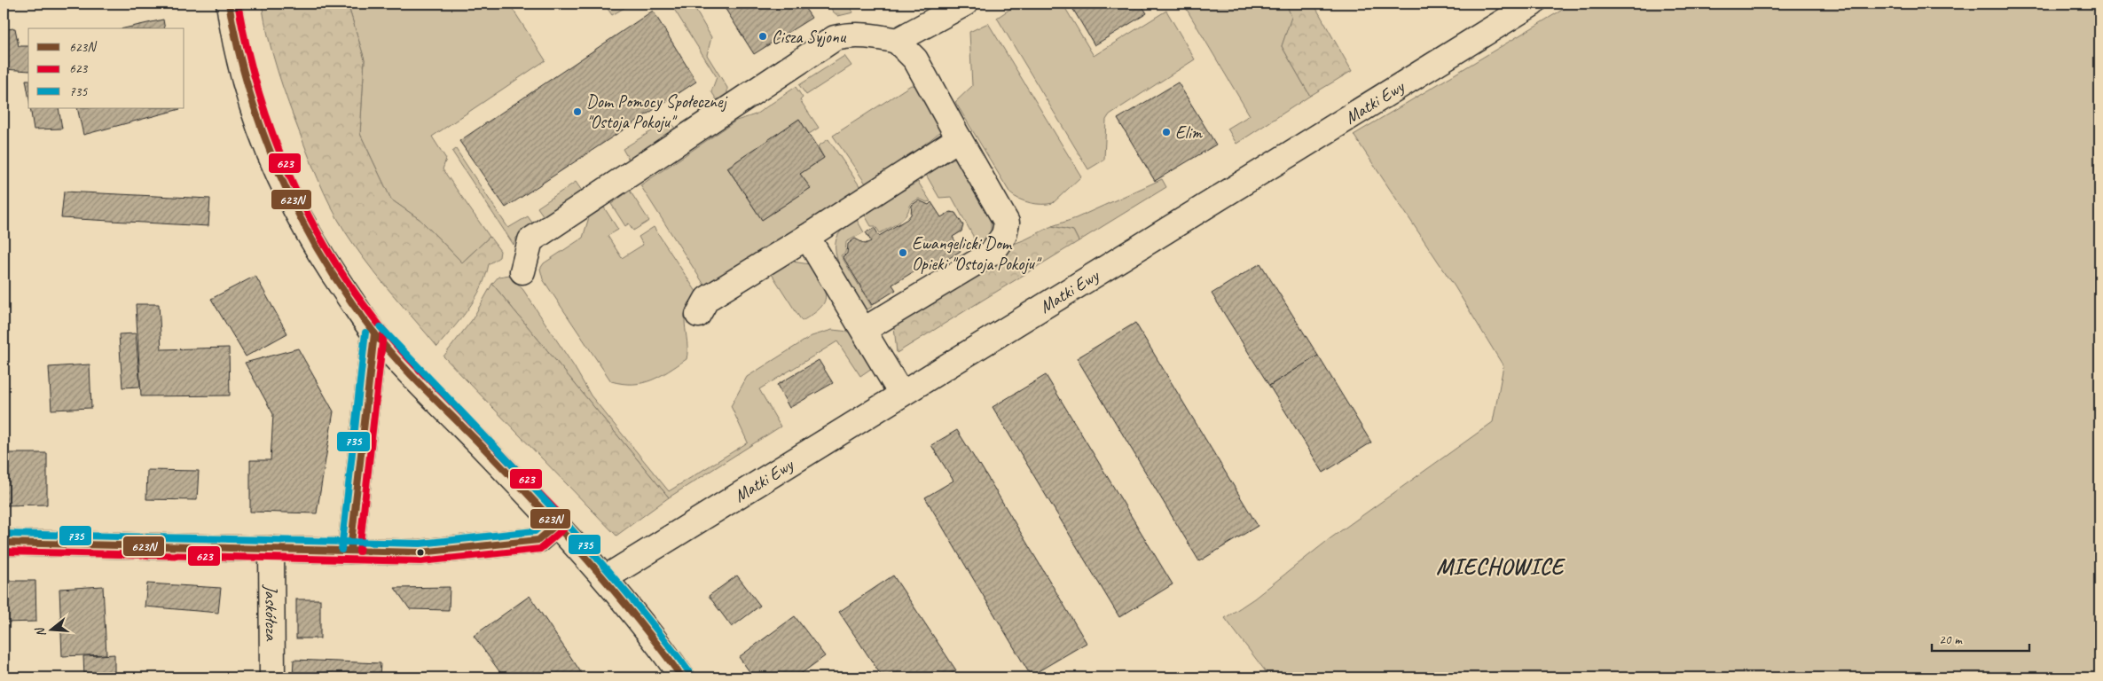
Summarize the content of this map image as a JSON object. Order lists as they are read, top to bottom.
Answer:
{
  "streets": {
    "street": ["Matki Ewy", "Jaskółcza"]
  },
  "districts": ["MIECHOWICE"],
  "places": [
    "Cisza Syjonu",
    "Dom Pomocy Społecznej \"Ostoja Pokoju\"",
    "Elim",
    "Ewangelicki Dom Opieki \"Ostoja Pokoju\""
  ],
  "lines": ["transit line 623N", "transit line 623", "transit line 735"],
  "legend": ["623N", "623", "735"],
  "scale_bar": "20 m",
  "north": "left"
}
